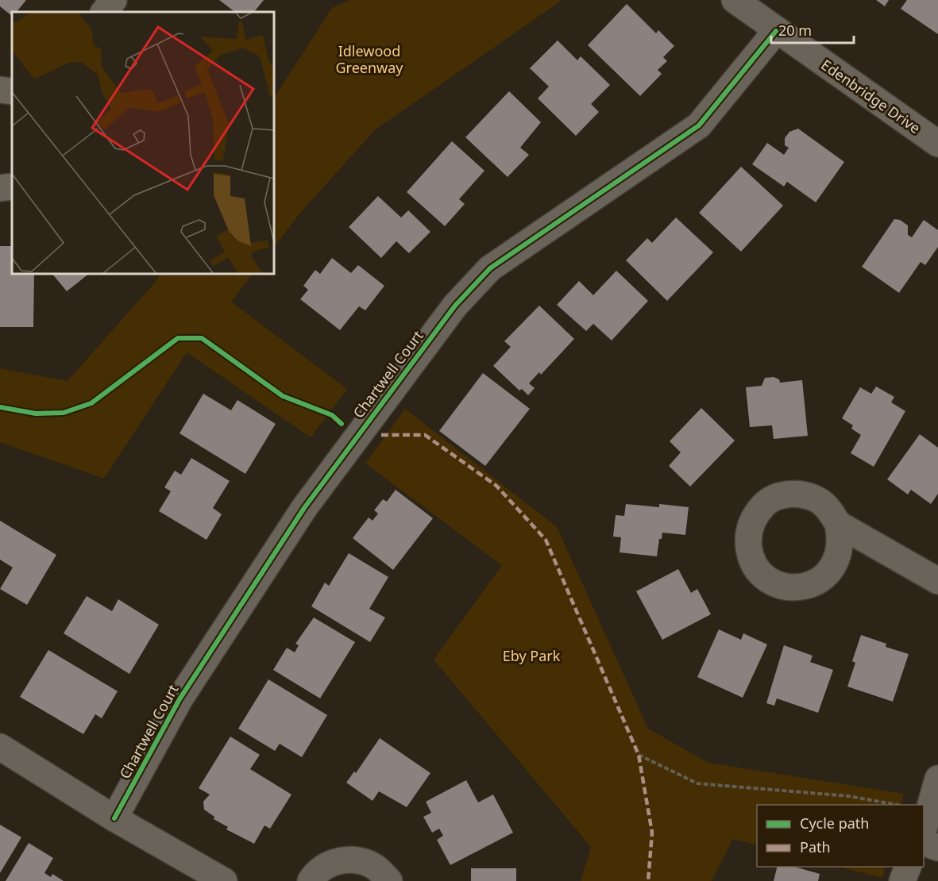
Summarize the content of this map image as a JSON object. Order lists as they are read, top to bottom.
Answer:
{
  "streets": {
    "street": ["Edenbridge Drive", "Chartwell Court"]
  },
  "crossings": [
    ["Edenbridge Drive", "Chartwell Court"]
  ],
  "parks": ["Idlewood Greenway", "Eby Park"],
  "legend": ["Cycle path", "Path"],
  "scale_bar": "20 m"
}
